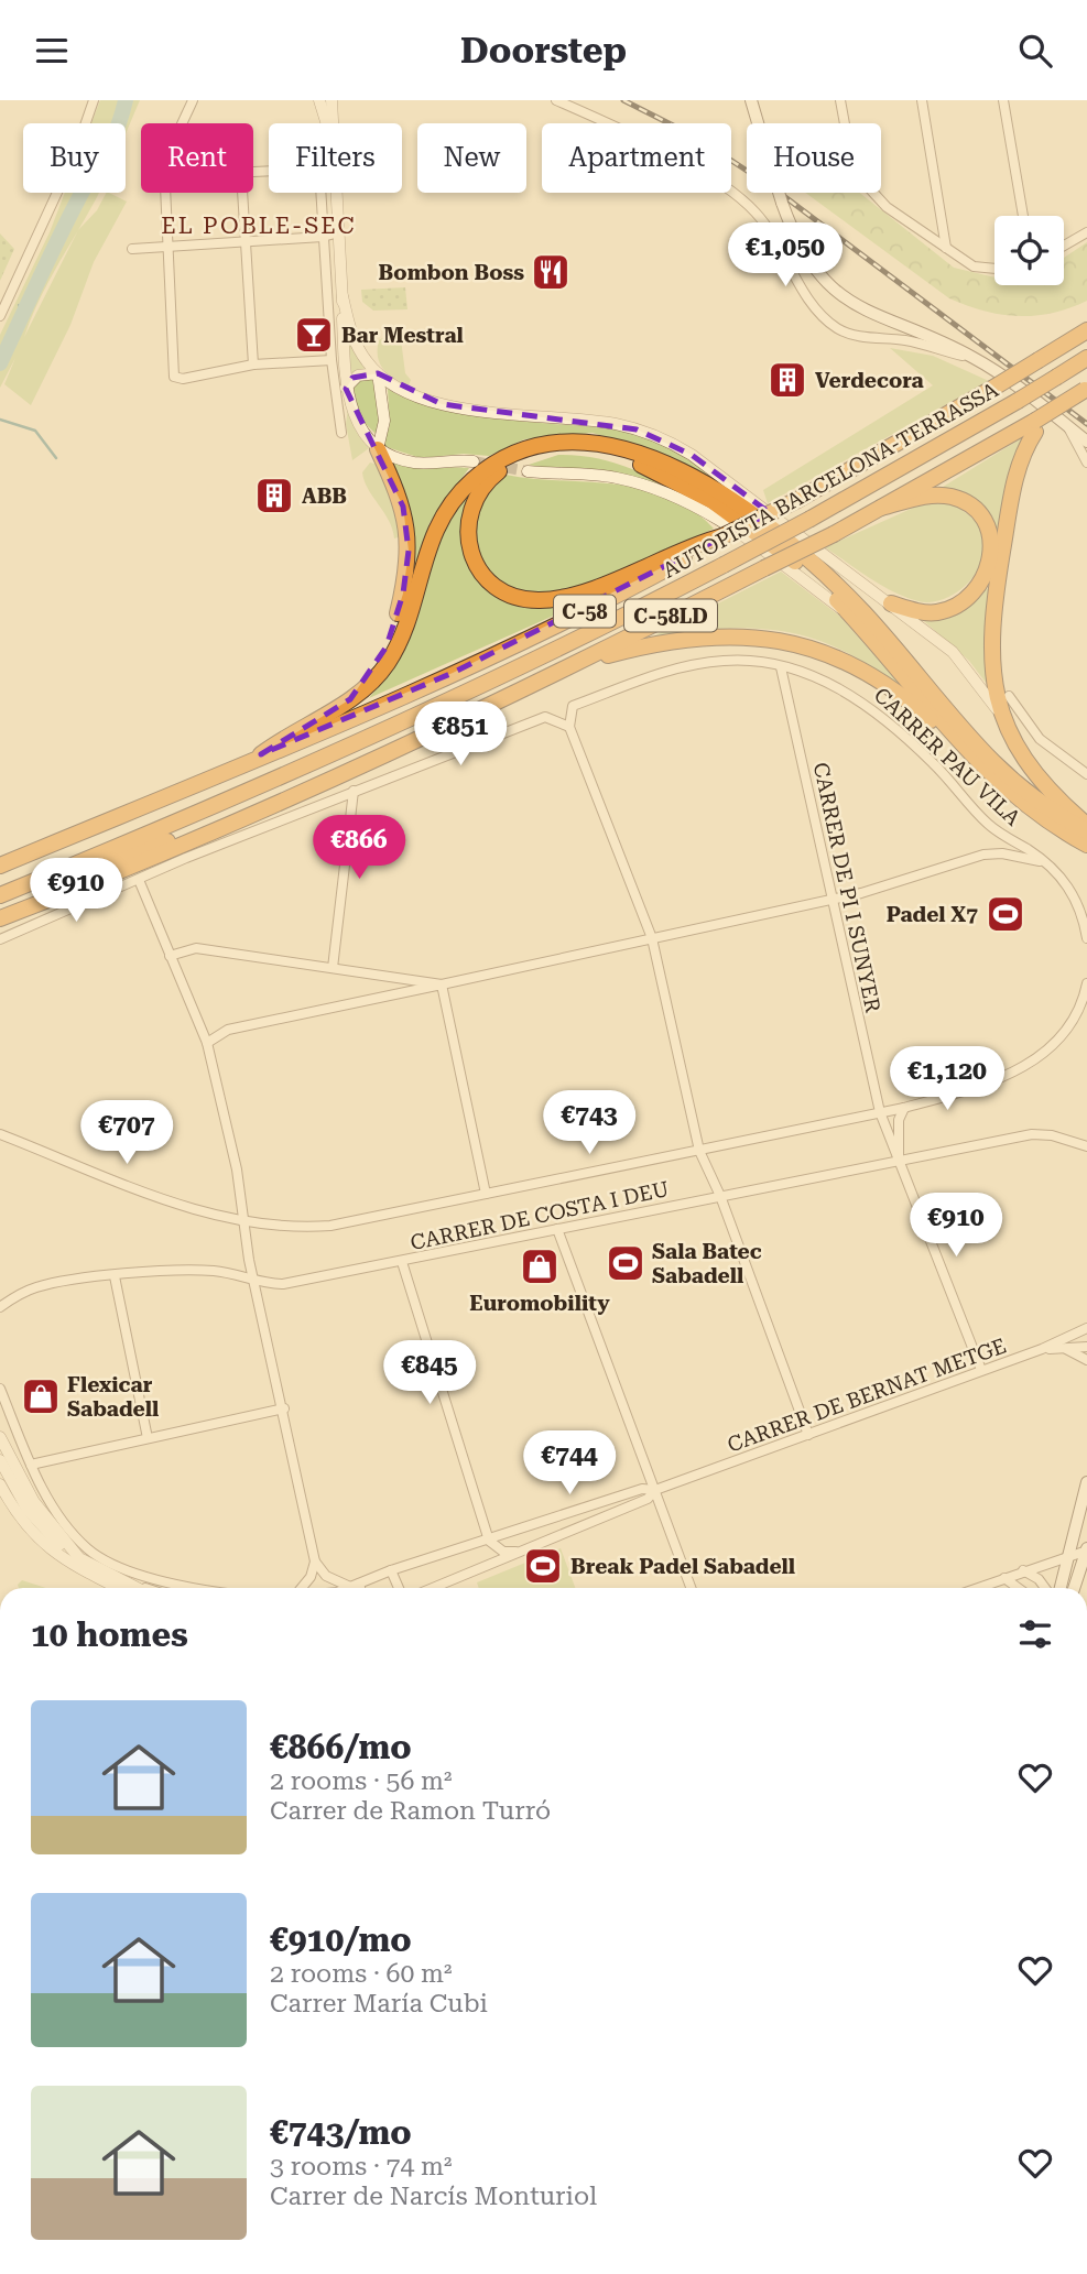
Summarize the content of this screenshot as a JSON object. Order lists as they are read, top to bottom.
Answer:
{
  "streets": {
    "highway": ["AUTOPISTA BARCELONA-TERRASSA", "C-58", "C-58LD"],
    "street": [
      "CARRER PAU VILA",
      "CARRER DE PI I SUNYER",
      "CARRER DE COSTA I DEU",
      "CARRER DE BERNAT METGE"
    ]
  },
  "crossings": [
    ["CARRER PAU VILA", "CARRER DE PI I SUNYER"],
    ["CARRER DE PI I SUNYER", "CARRER DE COSTA I DEU"],
    ["CARRER DE PI I SUNYER", "CARRER DE BERNAT METGE"]
  ],
  "districts": ["EL POBLE-SEC"],
  "places": {
    "restaurant": ["Bombon Boss"],
    "bar": ["Bar Mestral"],
    "building": ["Verdecora", "ABB"],
    "sports": ["Padel X7", "Sala Batec Sabadell", "Break Padel Sabadell"],
    "shop": ["Euromobility", "Flexicar Sabadell"]
  },
  "page": {
    "header": "Doorstep",
    "chip": [
      "Buy",
      "Rent",
      "Filters",
      "New",
      "Apartment",
      "House"
    ],
    "price": [
      "€1,050",
      "€851",
      "€866",
      "€910",
      "€1,120",
      "€743",
      "€707",
      "€910",
      "€845",
      "€744"
    ],
    "heading": "10 homes",
    "list": [
      {
        "name": "€866/mo",
        "note": "2 rooms · 56 m² · Carrer de Ramon Turró"
      },
      {
        "name": "€910/mo",
        "note": "2 rooms · 60 m² · Carrer María Cubi"
      },
      {
        "name": "€743/mo",
        "note": "3 rooms · 74 m² · Carrer de Narcís Monturiol"
      }
    ]
  }
}
